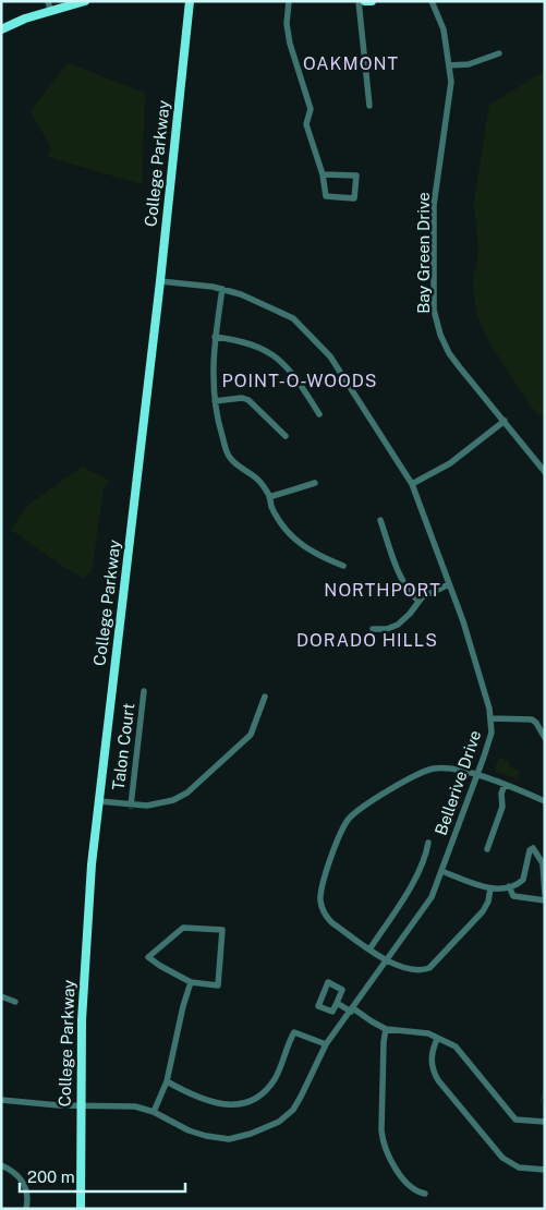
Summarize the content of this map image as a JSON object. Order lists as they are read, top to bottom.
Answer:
{
  "streets": {
    "main road": ["College Parkway"],
    "street": ["Bay Green Drive", "Talon Court", "Bellerive Drive"]
  },
  "crossings": [
    ["College Parkway", "Bellerive Drive"]
  ],
  "districts": [
    "OAKMONT",
    "POINT-O-WOODS",
    "NORTHPORT",
    "DORADO HILLS"
  ],
  "scale_bar": "200 m"
}
